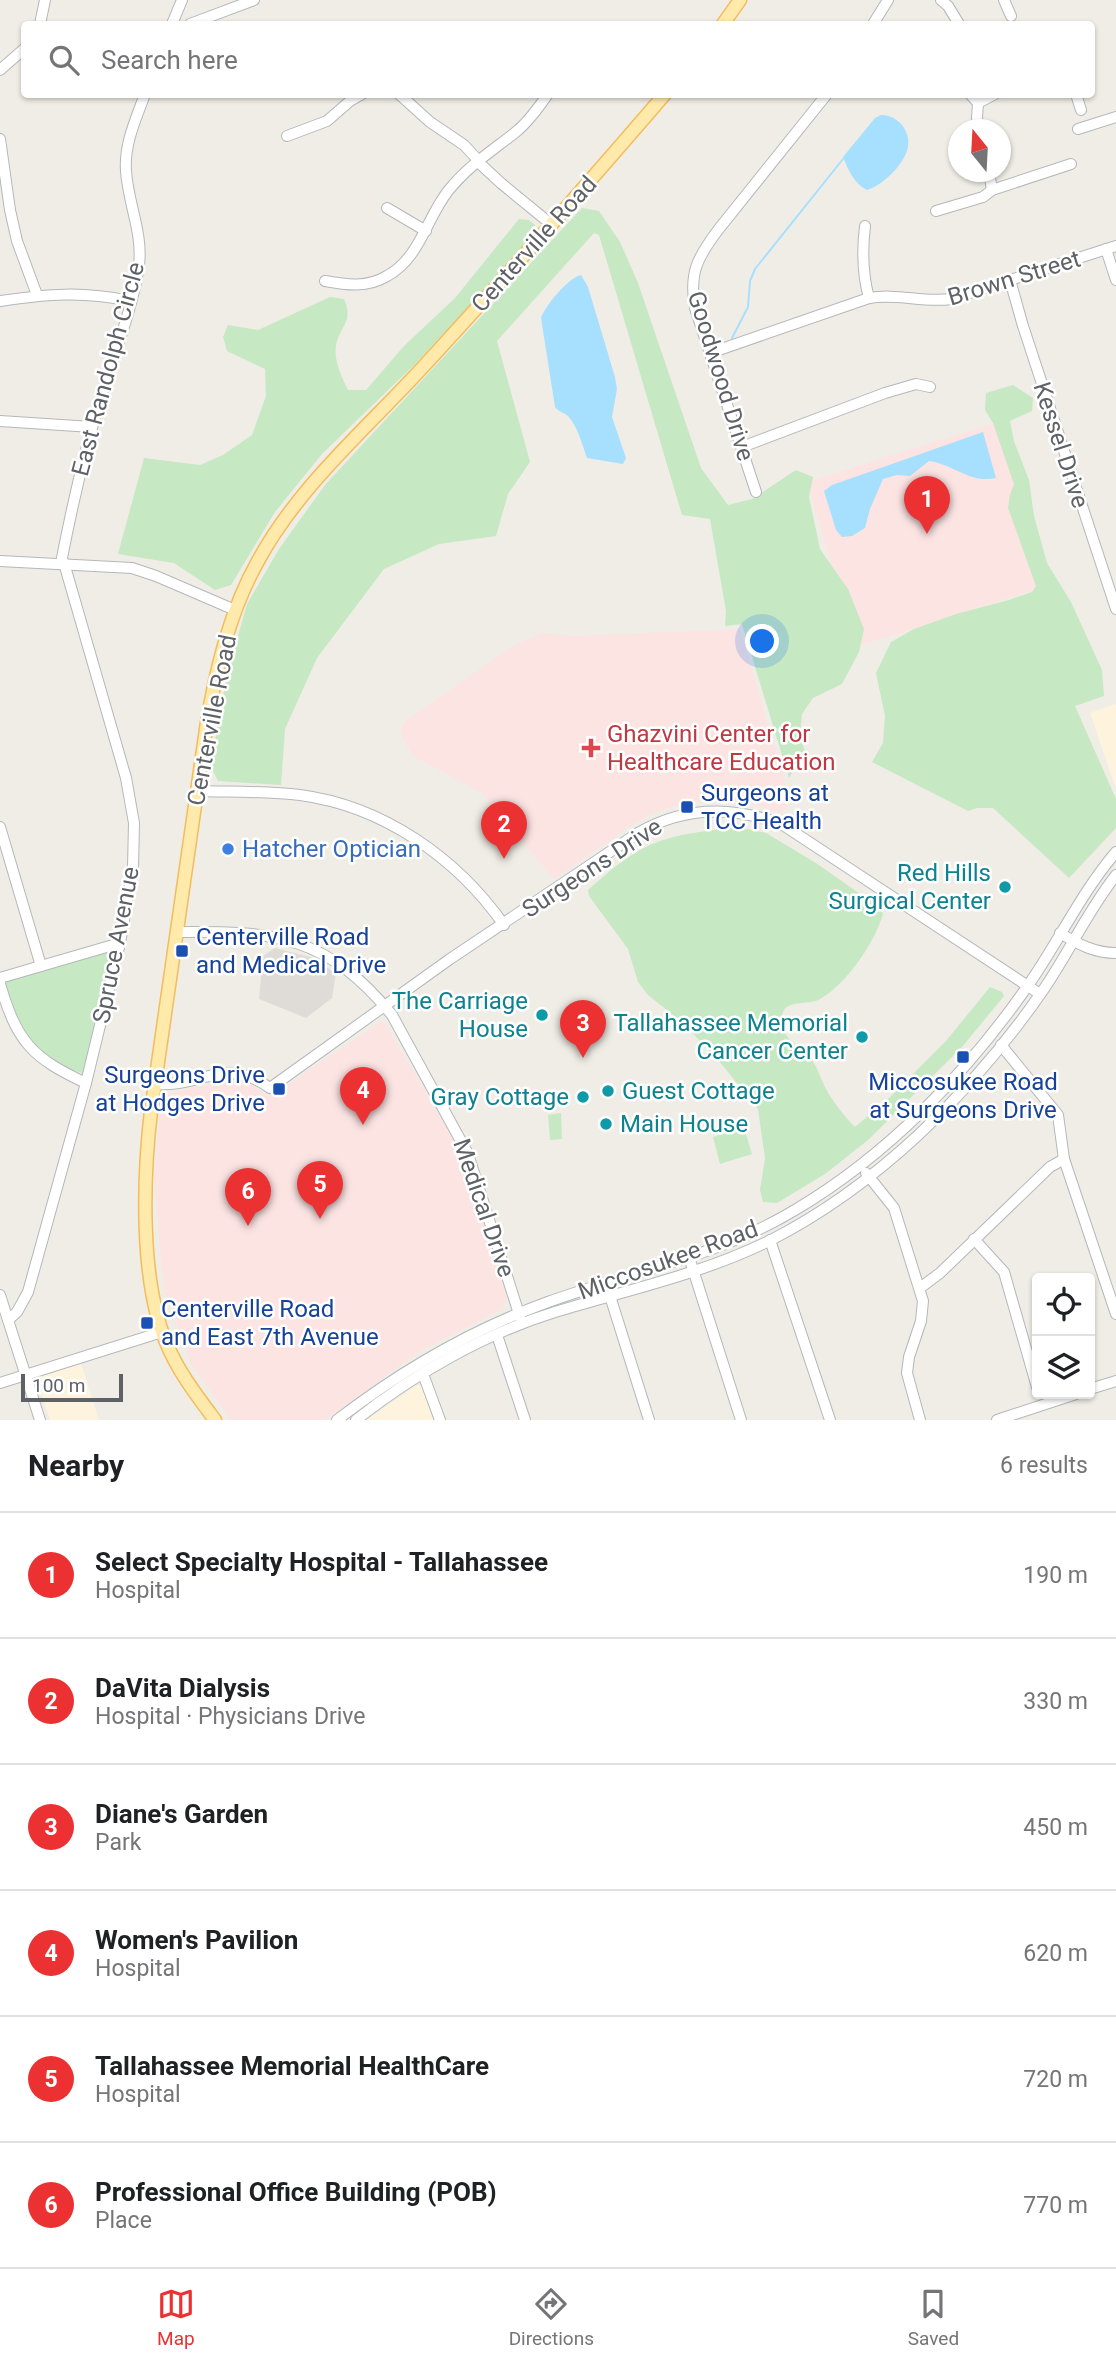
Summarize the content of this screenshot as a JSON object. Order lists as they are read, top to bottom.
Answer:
{
  "streets": {
    "main road": ["Centerville Road"],
    "street": [
      "Brown Street",
      "East Randolph Circle",
      "Goodwood Drive",
      "Kessel Drive",
      "Surgeons Drive",
      "Spruce Avenue",
      "Medical Drive",
      "Miccosukee Road"
    ]
  },
  "crossings": [
    ["Centerville Road", "Surgeons Drive"],
    ["Centerville Road", "Medical Drive"],
    ["Brown Street", "Goodwood Drive"],
    ["Brown Street", "Kessel Drive"],
    ["East Randolph Circle", "Spruce Avenue"],
    ["Surgeons Drive", "Medical Drive"],
    ["Surgeons Drive", "Miccosukee Road"],
    ["Medical Drive", "Miccosukee Road"]
  ],
  "places": {
    "health": ["Ghazvini Center for Healthcare Education"],
    "transit": [
      "Surgeons at TCC Health",
      "Centerville Road and Medical Drive",
      "Miccosukee Road at Surgeons Drive",
      "Surgeons Drive at Hodges Drive",
      "Centerville Road and East 7th Avenue"
    ],
    "other": [
      "Hatcher Optician",
      "Red Hills Surgical Center",
      "The Carriage House",
      "Tallahassee Memorial Cancer Center",
      "Guest Cottage",
      "Gray Cottage",
      "Main House"
    ]
  },
  "scale_bar": "100 m",
  "north": "top",
  "page": {
    "search": "Search here",
    "pins": [
      "1",
      "2",
      "3",
      "4",
      "5",
      "6"
    ],
    "scale": "100 m",
    "heading": ["Nearby", "6 results"],
    "list": [
      {
        "mark": "1",
        "name": "Select Specialty Hospital - Tallahassee",
        "note": "Hospital",
        "value": "190 m"
      },
      {
        "mark": "2",
        "name": "DaVita Dialysis",
        "note": "Hospital · Physicians Drive",
        "value": "330 m"
      },
      {
        "mark": "3",
        "name": "Diane's Garden",
        "note": "Park",
        "value": "450 m"
      },
      {
        "mark": "4",
        "name": "Women's Pavilion",
        "note": "Hospital",
        "value": "620 m"
      },
      {
        "mark": "5",
        "name": "Tallahassee Memorial HealthCare",
        "note": "Hospital",
        "value": "720 m"
      },
      {
        "mark": "6",
        "name": "Professional Office Building (POB)",
        "note": "Place",
        "value": "770 m"
      }
    ],
    "nav": ["Map", "Directions", "Saved"]
  }
}
